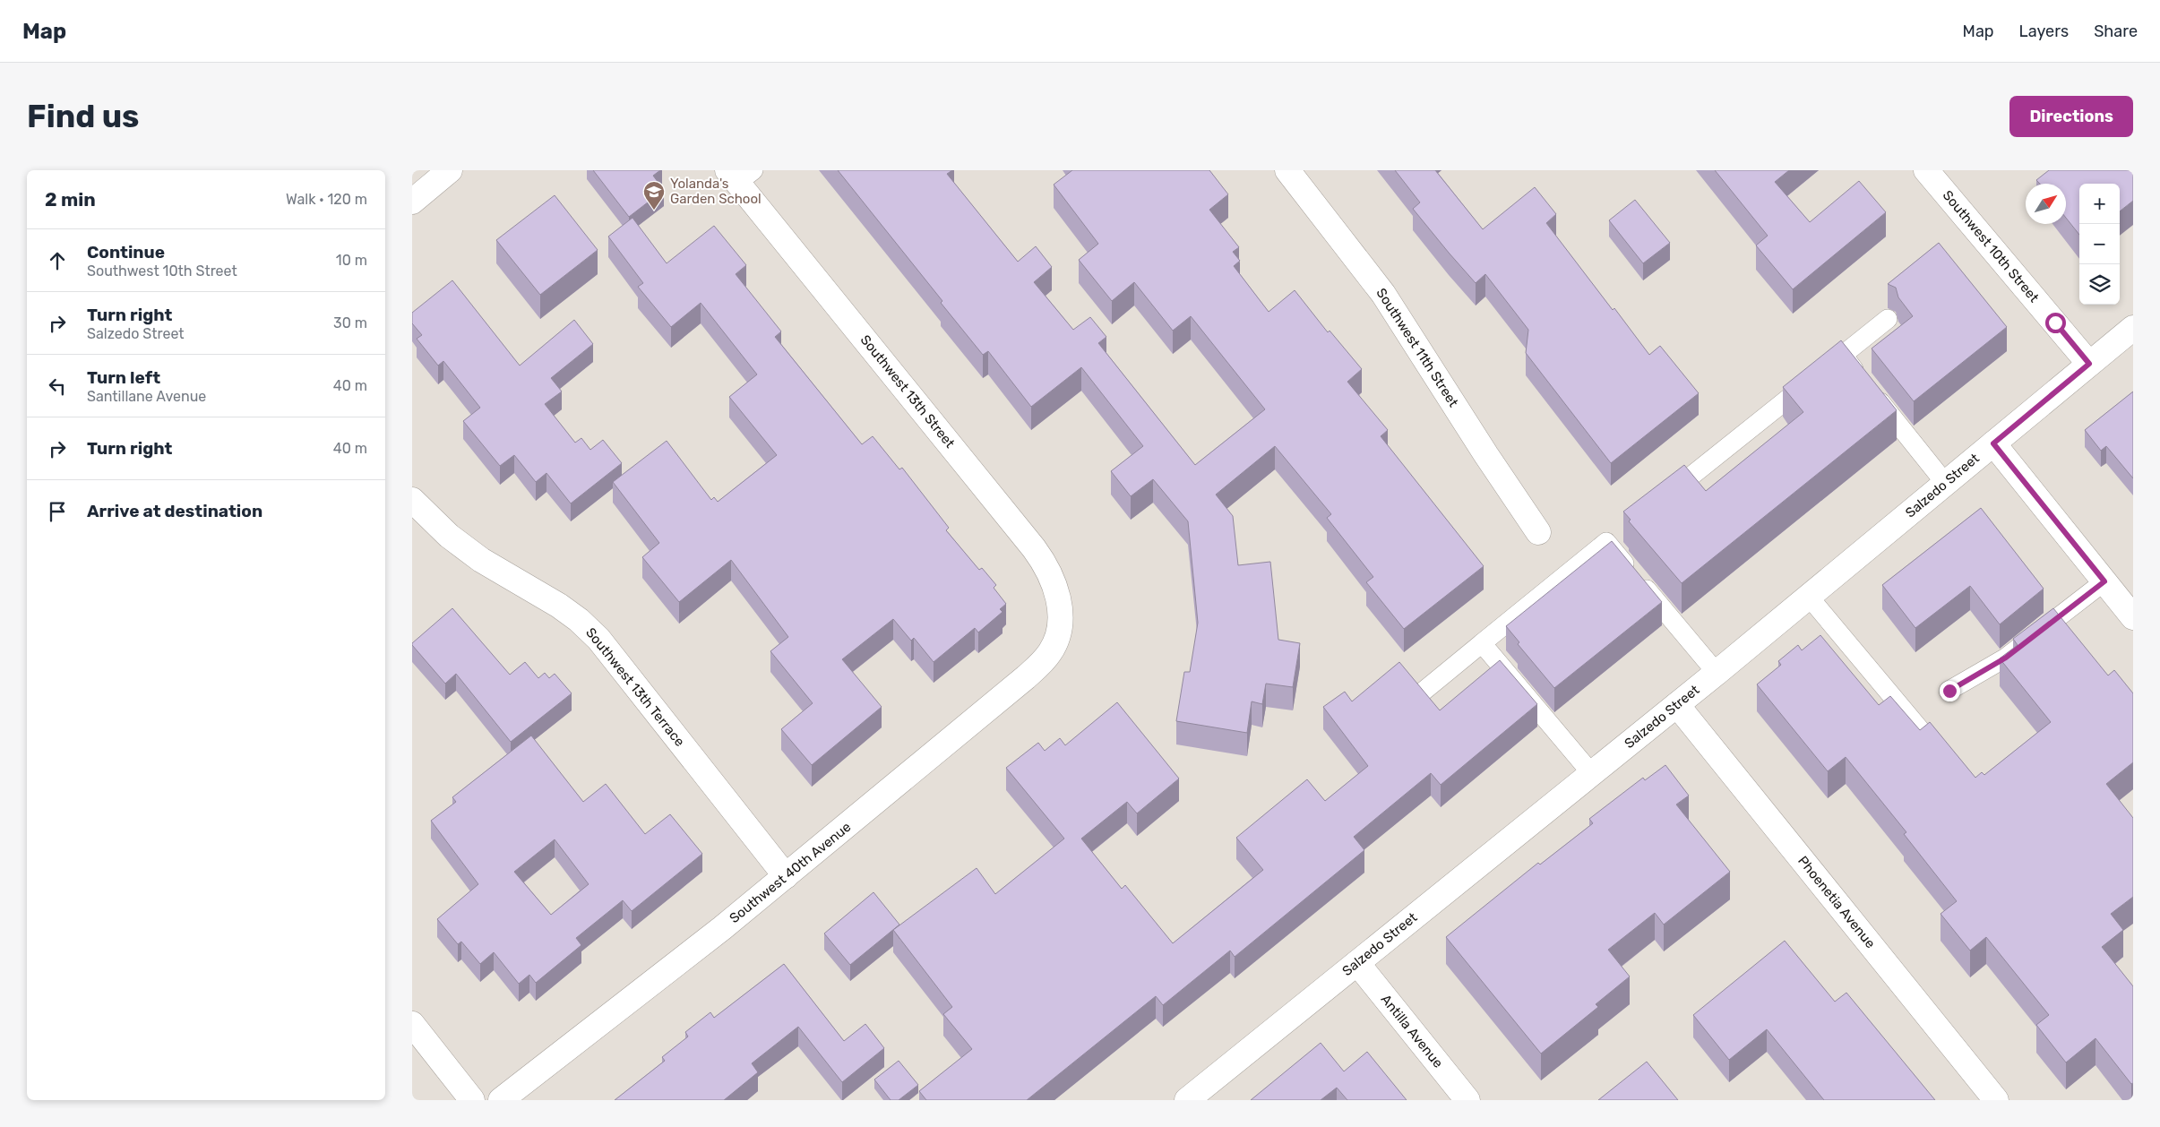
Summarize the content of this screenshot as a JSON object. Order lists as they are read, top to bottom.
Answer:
{
  "streets": {
    "street": [
      "Southwest 10th Street",
      "Southwest 11th Street",
      "Southwest 13th Street",
      "Salzedo Street",
      "Southwest 13th Terrace",
      "Southwest 40th Avenue",
      "Phoenetia Avenue",
      "Antilla Avenue"
    ]
  },
  "crossings": [
    ["Southwest 10th Street", "Salzedo Street"],
    ["Southwest 13th Street", "Southwest 40th Avenue"],
    ["Salzedo Street", "Phoenetia Avenue"],
    ["Salzedo Street", "Antilla Avenue"],
    ["Southwest 13th Terrace", "Southwest 40th Avenue"]
  ],
  "places": {
    "school or university": ["Yolanda's Garden School"]
  },
  "north": "top right",
  "page": {
    "header": "Map",
    "nav": ["Map", "Layers", "Share"],
    "buttons": "Directions",
    "title": "Find us",
    "heading": ["2 min", "Walk · 120 m"],
    "map_buttons": ["+", "−"],
    "list": [
      ["Continue", "Southwest 10th Street", "10 m"],
      ["Turn right", "Salzedo Street", "30 m"],
      ["Turn left", "Santillane Avenue", "40 m"],
      ["Turn right", "40 m"],
      "Arrive at destination"
    ]
  }
}
